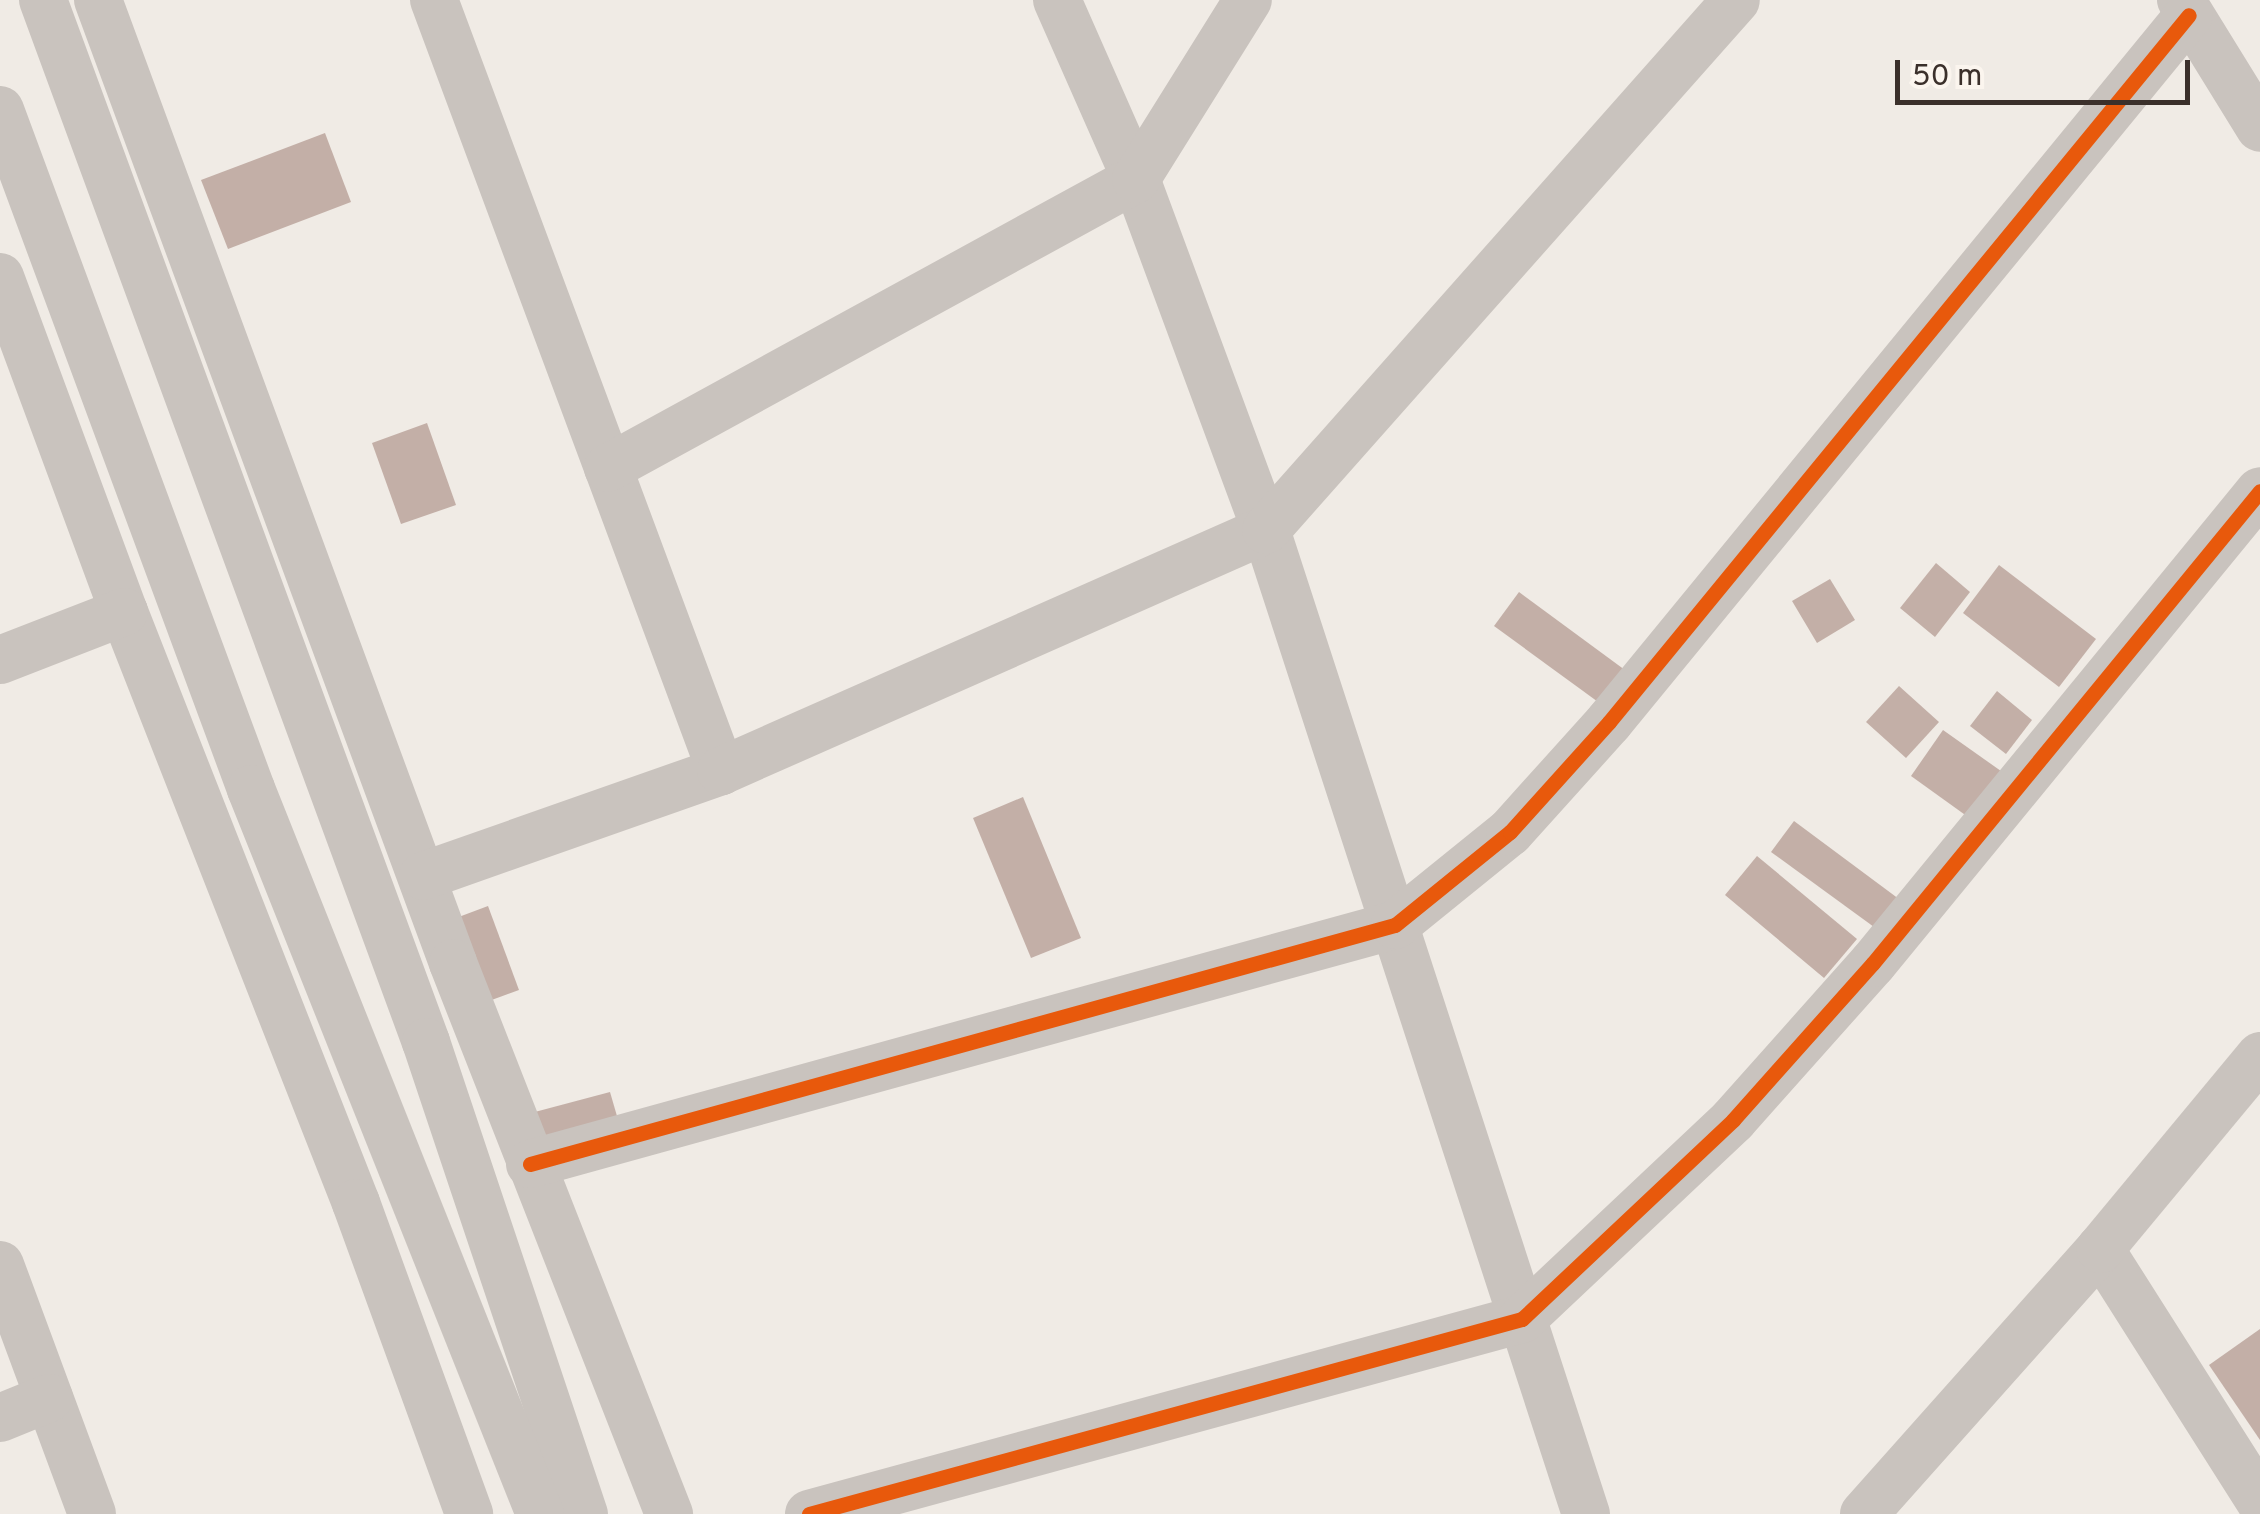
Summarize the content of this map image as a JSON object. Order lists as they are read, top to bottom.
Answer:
{
  "scale_bar": "50 m"
}
